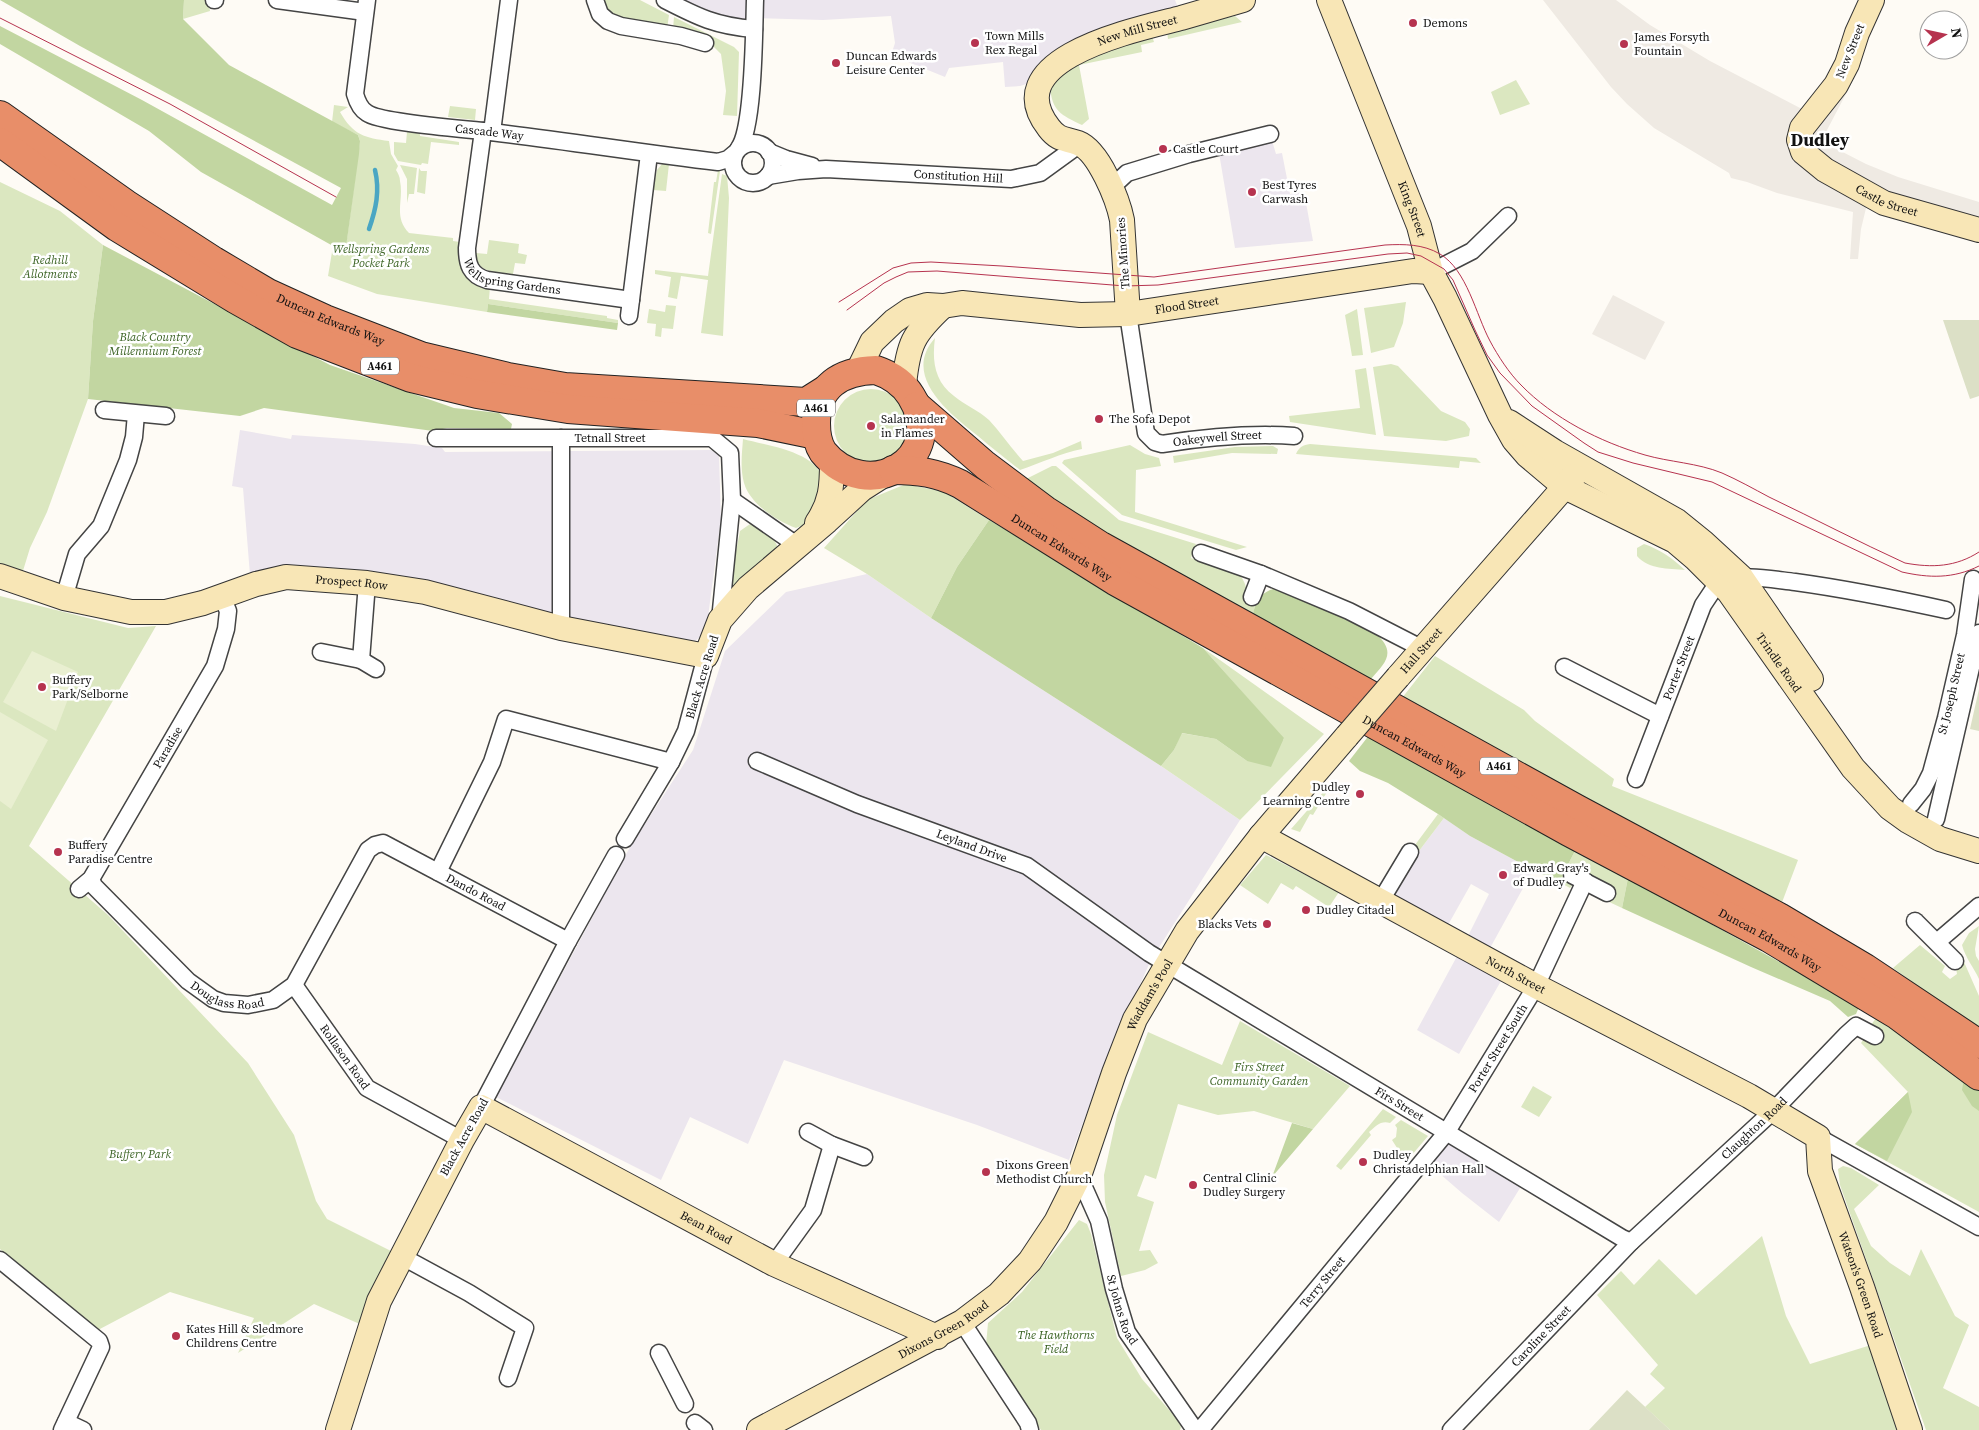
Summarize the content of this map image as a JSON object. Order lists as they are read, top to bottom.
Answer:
{
  "streets": {
    "highway": ["Duncan Edwards Way", "A461"],
    "street": [
      "New Mill Street",
      "New Street",
      "Cascade Way",
      "Constitution Hill",
      "Castle Street",
      "King Street",
      "The Minories",
      "Wellspring Gardens",
      "Flood Street",
      "Tetnall Street",
      "Oakeywell Street",
      "Prospect Row",
      "Hall Street",
      "Trindle Road",
      "Porter Street",
      "Black Acre Road",
      "St Joseph Street",
      "Paradise",
      "Leyland Drive",
      "Dando Road",
      "North Street",
      "Douglass Road",
      "Waddam's Pool",
      "Porter Street South",
      "Rollason Road",
      "Firs Street",
      "Claughton Road",
      "Bean Road",
      "Terry Street",
      "Watson's Green Road",
      "St Johns Road",
      "Dixons Green Road",
      "Caroline Street"
    ]
  },
  "crossings": [
    ["New Mill Street", "The Minories"],
    ["New Street", "Castle Street"],
    ["Cascade Way", "Constitution Hill"],
    ["Cascade Way", "Wellspring Gardens"],
    ["Constitution Hill", "The Minories"],
    ["King Street", "Flood Street"],
    ["King Street", "Hall Street"],
    ["King Street", "Trindle Road"],
    ["The Minories", "Flood Street"],
    ["The Minories", "Oakeywell Street"],
    ["Flood Street", "Duncan Edwards Way"],
    ["Flood Street", "A461"],
    ["Flood Street", "Oakeywell Street"],
    ["Flood Street", "Black Acre Road"],
    ["Duncan Edwards Way", "A461"],
    ["Duncan Edwards Way", "Black Acre Road"],
    ["A461", "Black Acre Road"],
    ["Tetnall Street", "Black Acre Road"],
    ["Prospect Row", "Black Acre Road"],
    ["Prospect Row", "Paradise"],
    ["Hall Street", "Trindle Road"],
    ["Hall Street", "North Street"],
    ["Hall Street", "Waddam's Pool"],
    ["Trindle Road", "Porter Street"],
    ["Trindle Road", "St Joseph Street"],
    ["Black Acre Road", "Dando Road"],
    ["Black Acre Road", "Rollason Road"],
    ["Black Acre Road", "Bean Road"],
    ["Paradise", "Douglass Road"],
    ["Leyland Drive", "Waddam's Pool"],
    ["Leyland Drive", "Firs Street"],
    ["Dando Road", "Douglass Road"],
    ["North Street", "Waddam's Pool"],
    ["North Street", "Porter Street South"],
    ["North Street", "Claughton Road"],
    ["North Street", "Watson's Green Road"],
    ["Douglass Road", "Rollason Road"],
    ["Waddam's Pool", "Firs Street"],
    ["Waddam's Pool", "St Johns Road"],
    ["Waddam's Pool", "Dixons Green Road"],
    ["Porter Street South", "Firs Street"],
    ["Porter Street South", "Terry Street"],
    ["Firs Street", "Claughton Road"],
    ["Firs Street", "Terry Street"],
    ["Firs Street", "Caroline Street"],
    ["Claughton Road", "Caroline Street"],
    ["Bean Road", "Dixons Green Road"],
    ["St Johns Road", "Dixons Green Road"]
  ],
  "districts": ["Dudley"],
  "parks": [
    "Wellspring Gardens Pocket Park",
    "Redhill Allotments",
    "Black Country Millennium Forest",
    "Firs Street Community Garden",
    "Buffery Park",
    "The Hawthorns Field"
  ],
  "places": [
    "Demons",
    "Town Mills Rex Regal",
    "James Forsyth Fountain",
    "Duncan Edwards Leisure Center",
    "Castle Court",
    "Best Tyres Carwash",
    "The Sofa Depot",
    "Salamander in Flames",
    "Buffery Park/Selborne",
    "Dudley Learning Centre",
    "Buffery Paradise Centre",
    "Edward Gray's of Dudley",
    "Dudley Citadel",
    "Blacks Vets",
    "Dudley Christadelphian Hall",
    "Dixons Green Methodist Church",
    "Central Clinic Dudley Surgery",
    "Kates Hill & Sledmore Childrens Centre"
  ],
  "north": "right"
}
